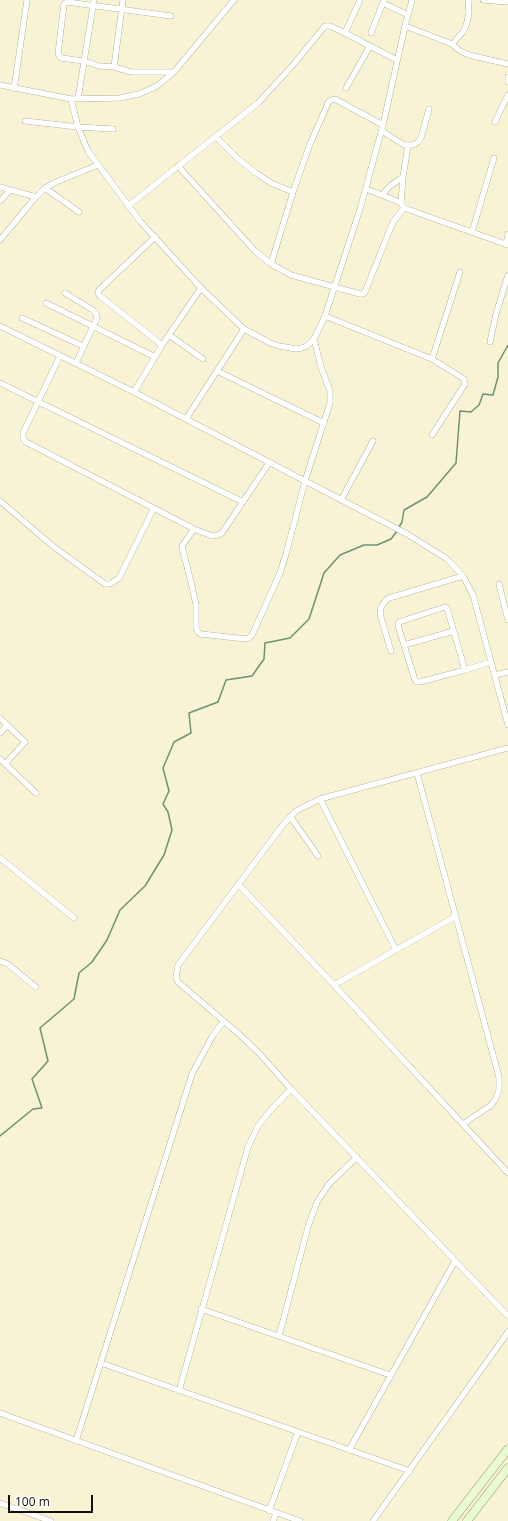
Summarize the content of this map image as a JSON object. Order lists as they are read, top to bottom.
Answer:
{
  "scale_bar": "100 m"
}
